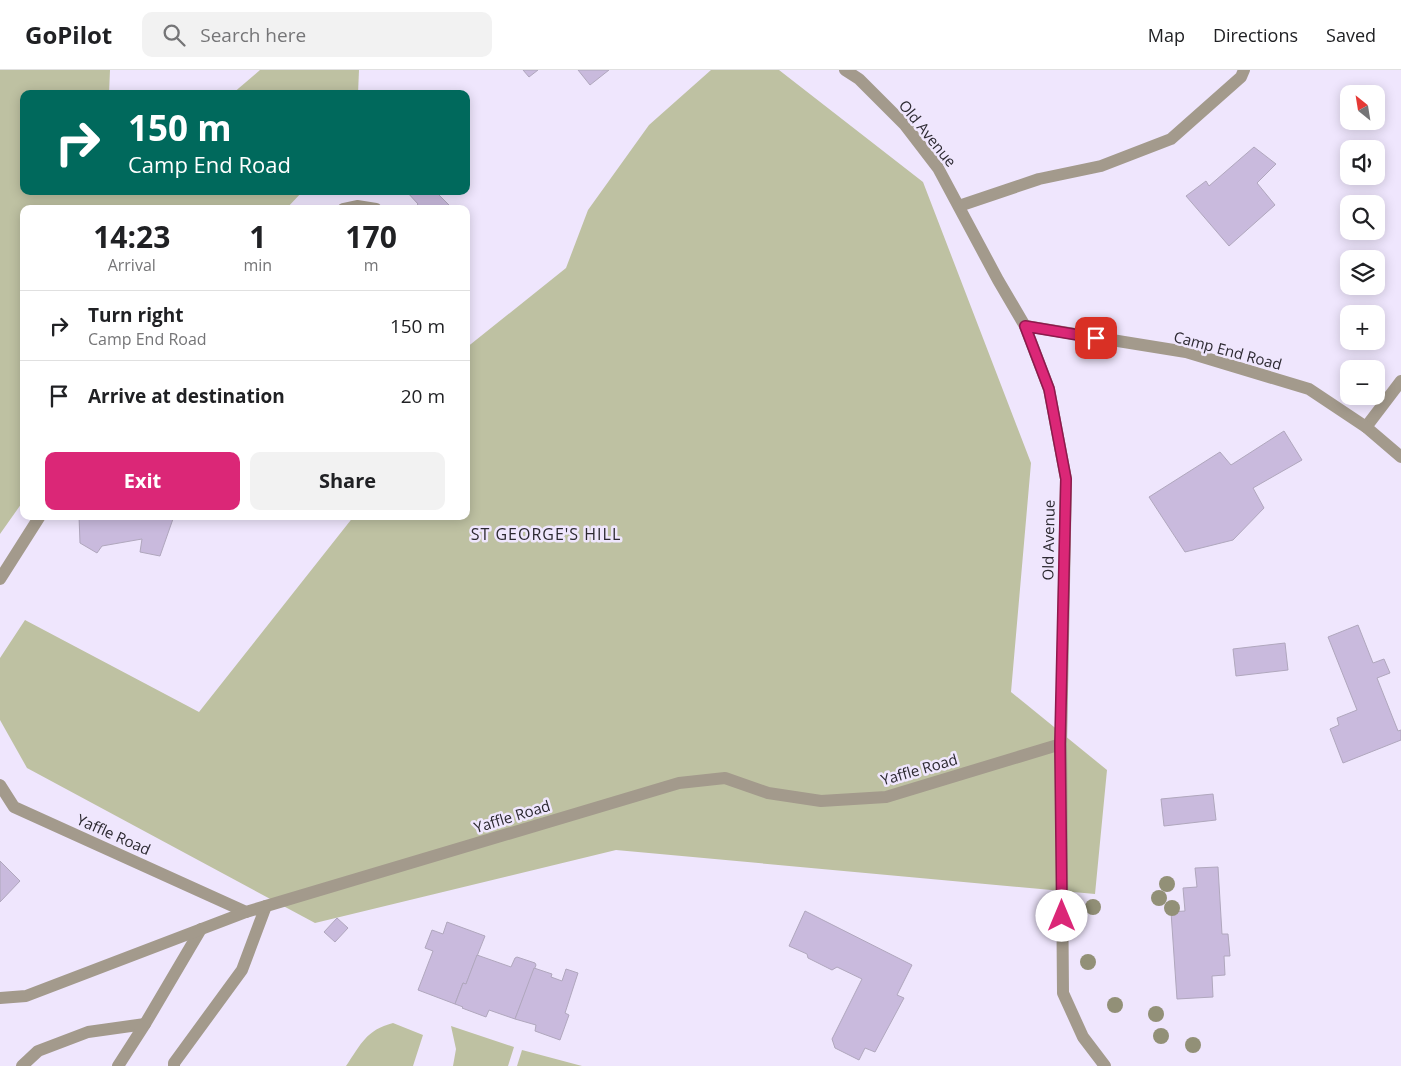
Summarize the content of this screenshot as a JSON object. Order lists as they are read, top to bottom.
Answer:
{
  "streets": {
    "street": ["Old Avenue", "Camp End Road", "Yaffle Road"]
  },
  "crossings": [
    ["Old Avenue", "Camp End Road"],
    ["Old Avenue", "Yaffle Road"]
  ],
  "districts": ["ST GEORGE'S HILL"],
  "north": "top left",
  "page": {
    "header": "GoPilot",
    "search": "Search here",
    "nav": ["Map", "Directions", "Saved"],
    "map_buttons": ["+", "−"],
    "turn": ["150 m", "Camp End Road"],
    "eta": [
      "14:23",
      "Arrival",
      "1",
      "min",
      "170",
      "m"
    ],
    "list": [
      {
        "name": "Turn right",
        "note": "Camp End Road",
        "value": "150 m"
      },
      {
        "name": "Arrive at destination",
        "value": "20 m"
      }
    ],
    "buttons": ["Exit", "Share"]
  }
}
